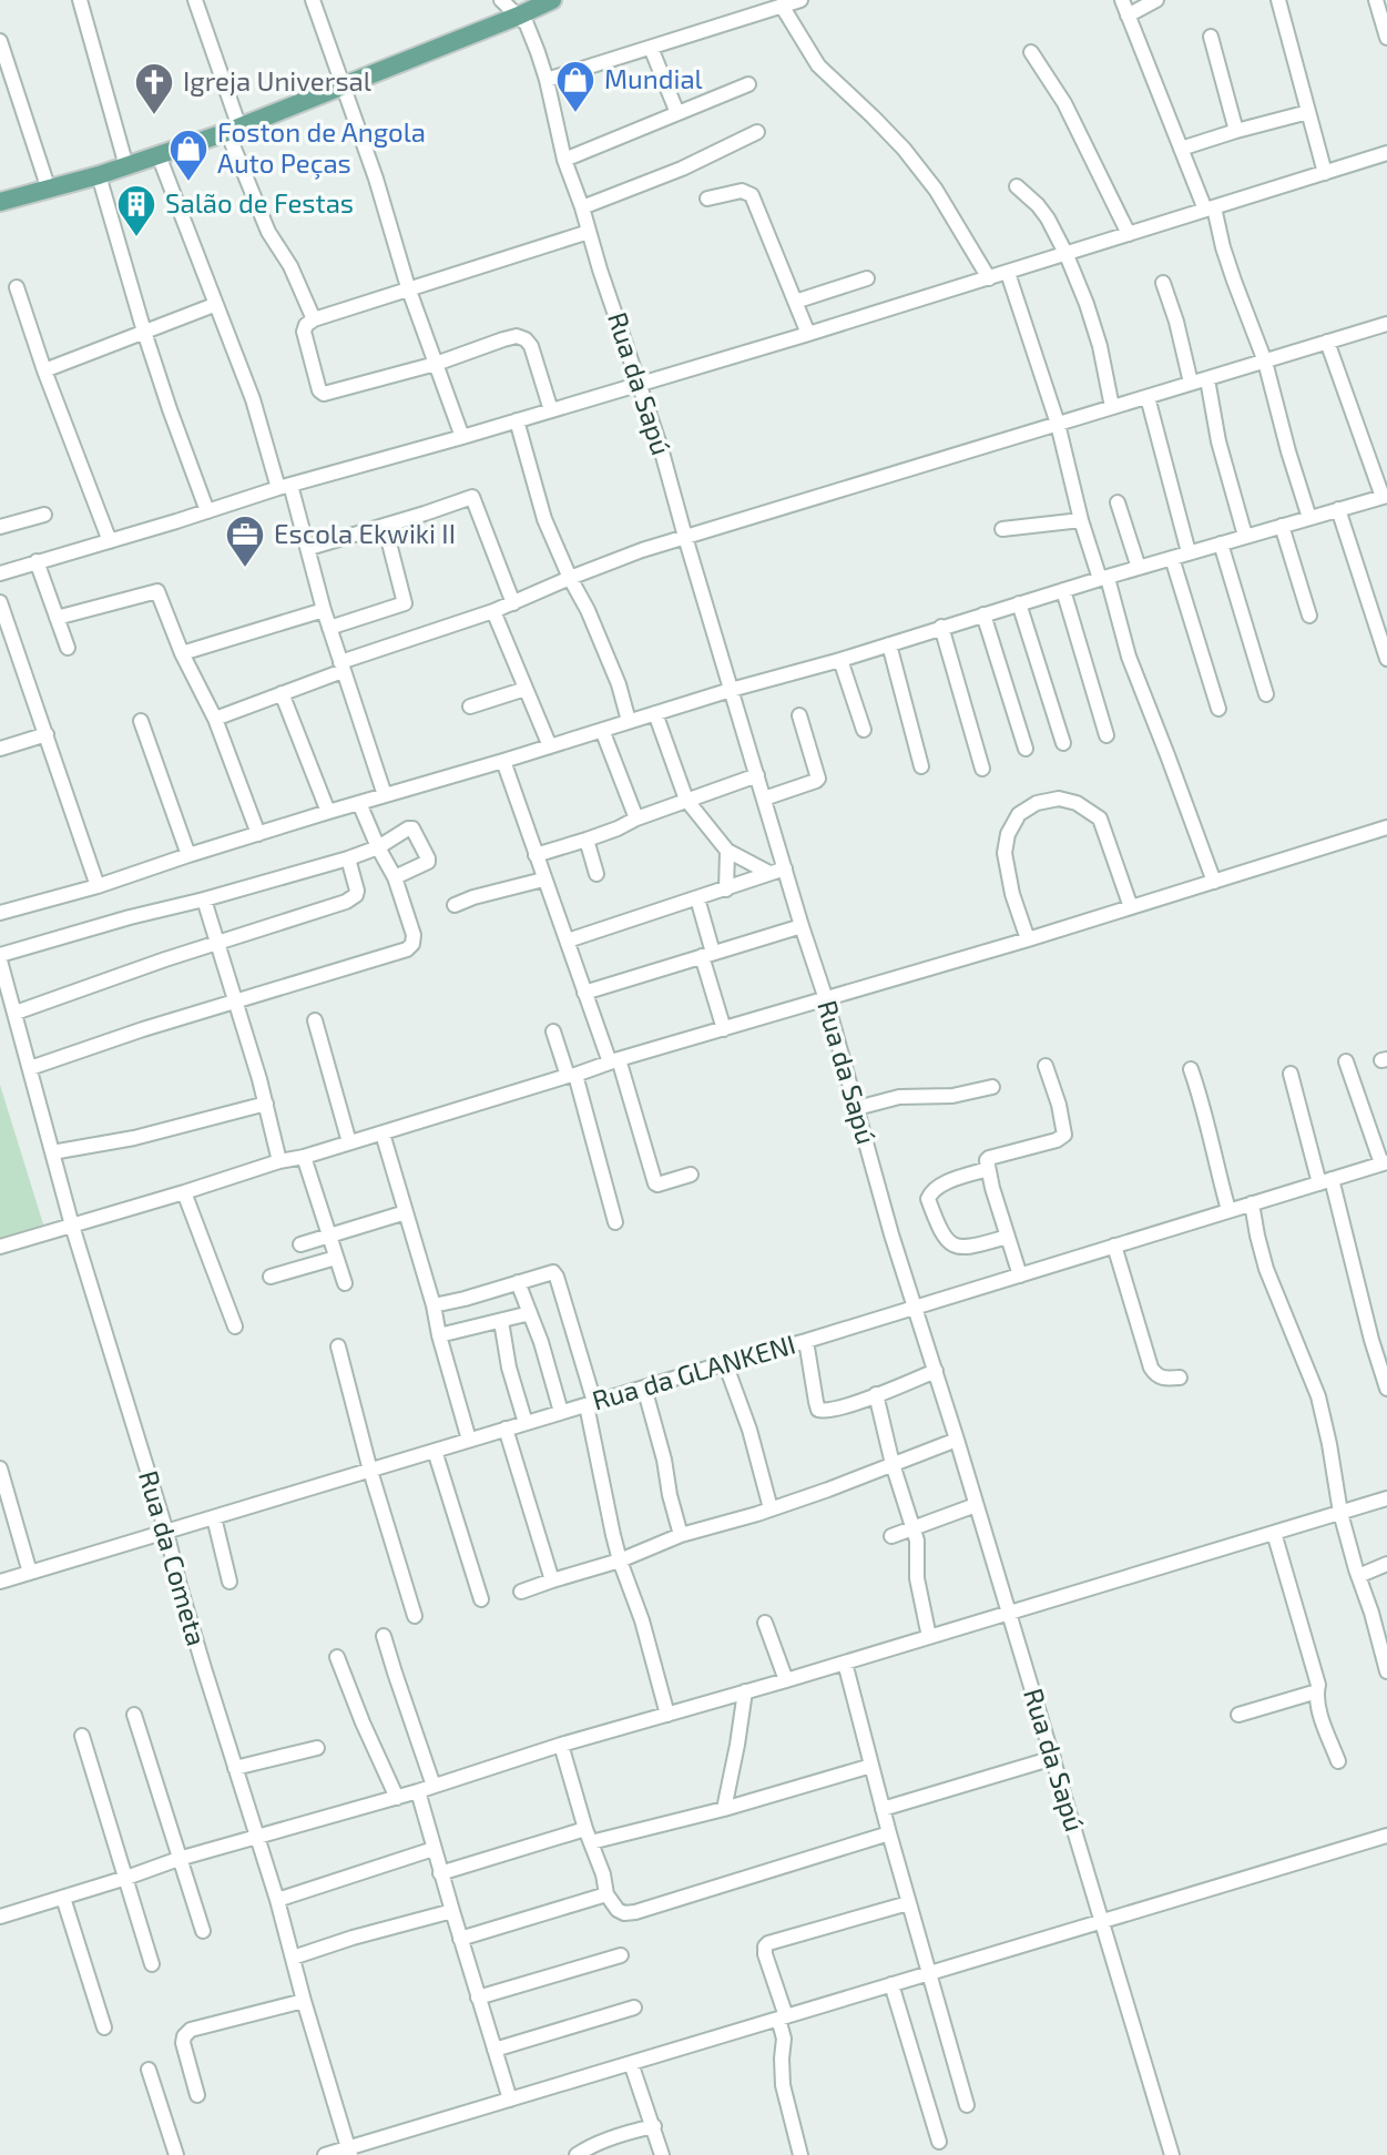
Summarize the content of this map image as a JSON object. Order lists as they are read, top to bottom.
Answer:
{
  "streets": {
    "street": ["Rua da Sapú", "Rua da GLANKENI", "Rua da Cometa"]
  },
  "crossings": [
    ["Rua da Sapú", "Rua da GLANKENI"],
    ["Rua da GLANKENI", "Rua da Cometa"]
  ],
  "places": {
    "shop": ["Mundial", "Foston de Angola Auto Peças"],
    "church": ["Igreja Universal"],
    "building": ["Salão de Festas"],
    "office": ["Escola Ekwiki II"]
  }
}
